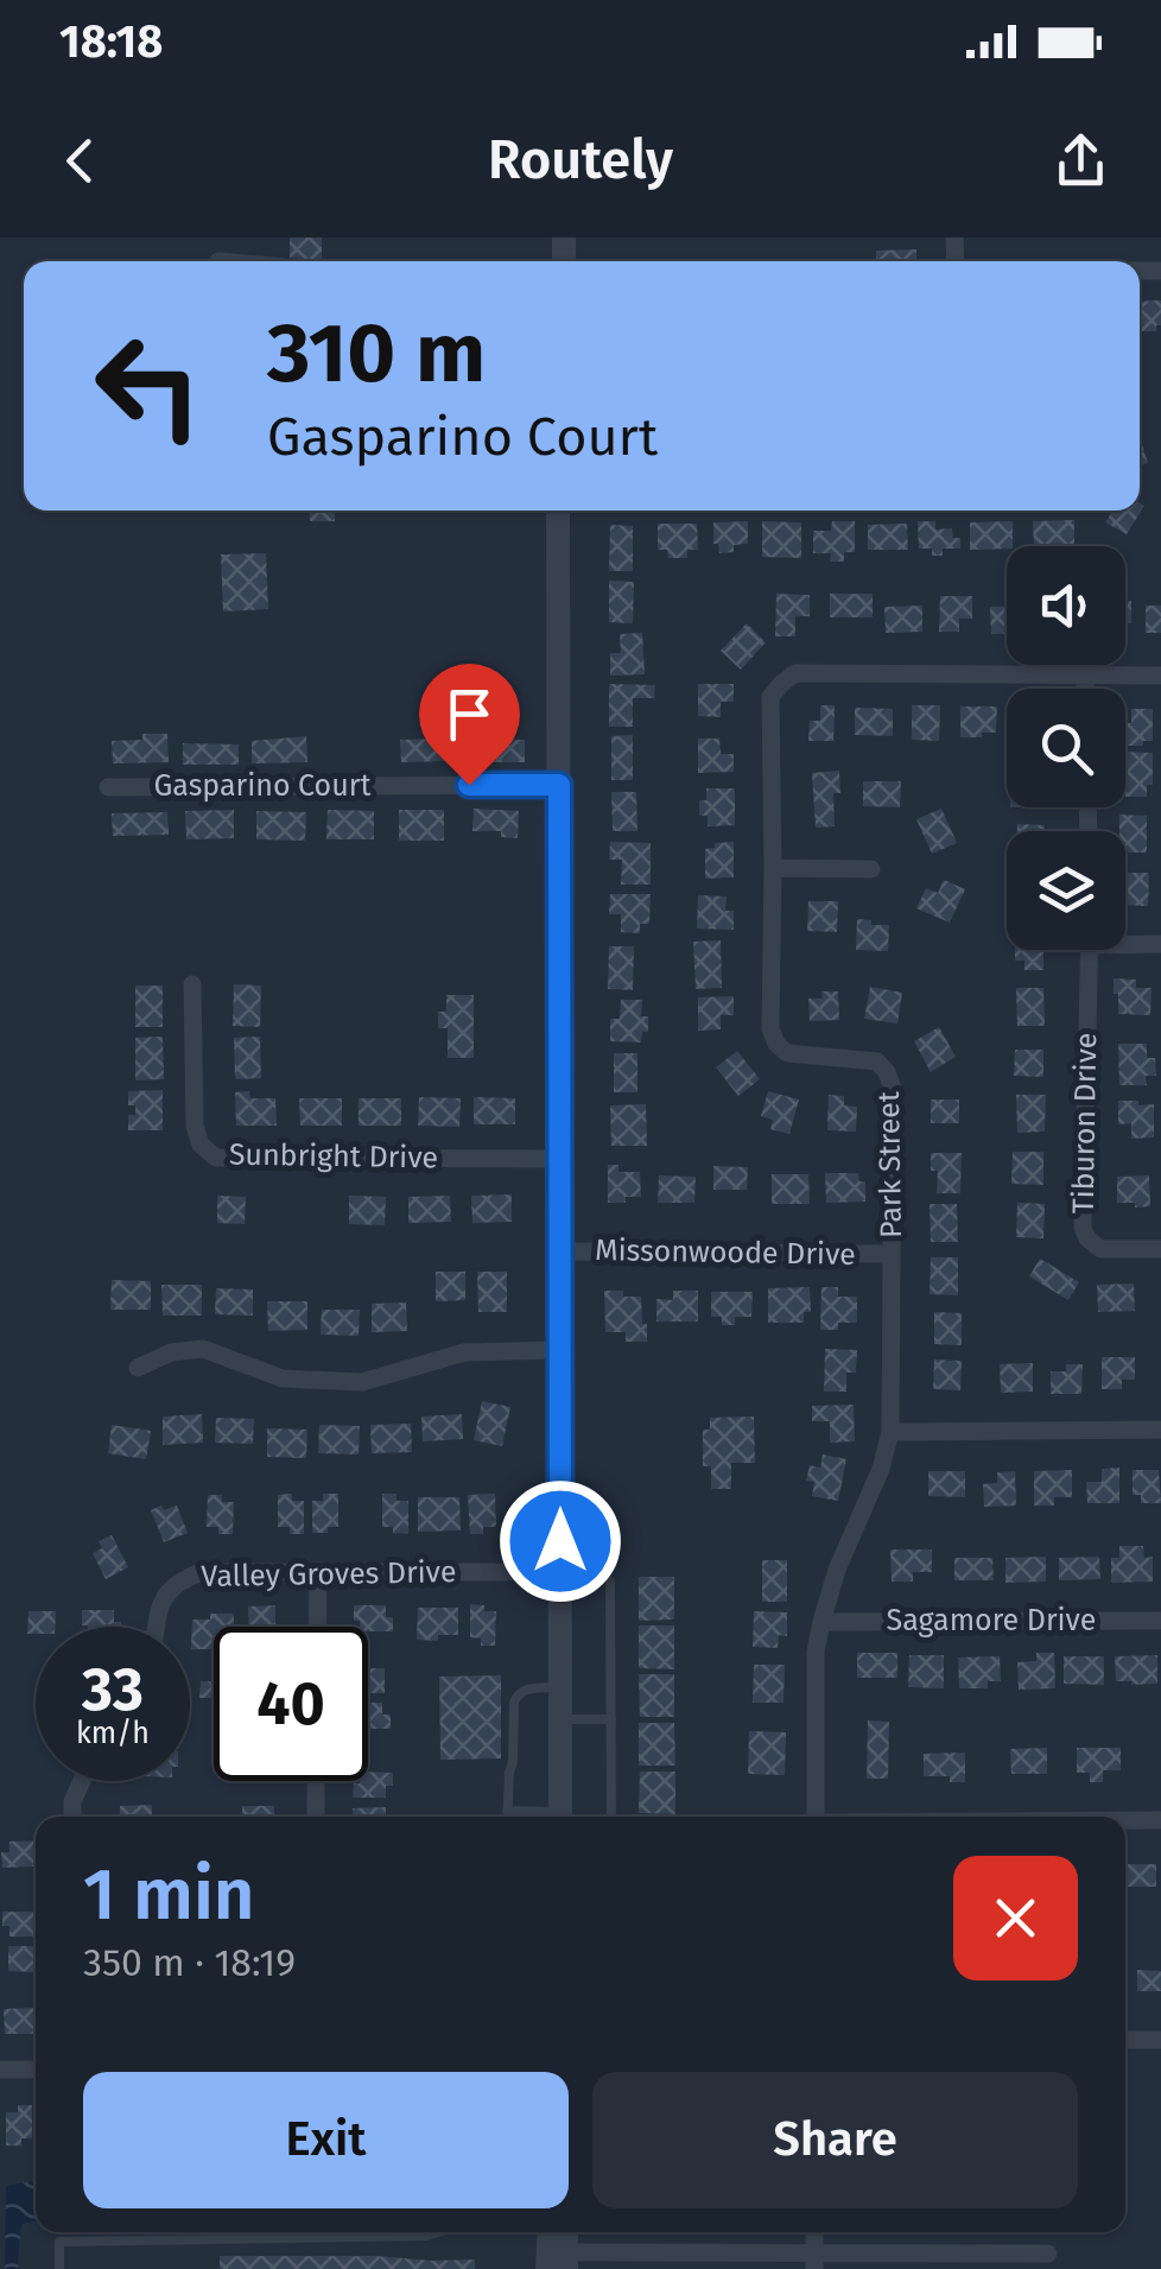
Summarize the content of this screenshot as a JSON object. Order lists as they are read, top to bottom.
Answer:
{
  "streets": {
    "street": [
      "Gasparino Court",
      "Tiburon Drive",
      "Sunbright Drive",
      "Park Street",
      "Missonwoode Drive",
      "Valley Groves Drive",
      "Sagamore Drive"
    ]
  },
  "crossings": [
    ["Park Street", "Missonwoode Drive"],
    ["Park Street", "Sagamore Drive"]
  ],
  "page": {
    "status": "18:18",
    "header": "Routely",
    "turn": ["310 m", "Gasparino Court"],
    "speed": "33 km/h",
    "limit": "40",
    "heading": ["1 min", "350 m · 18:19"],
    "buttons": ["Exit", "Share"]
  }
}
